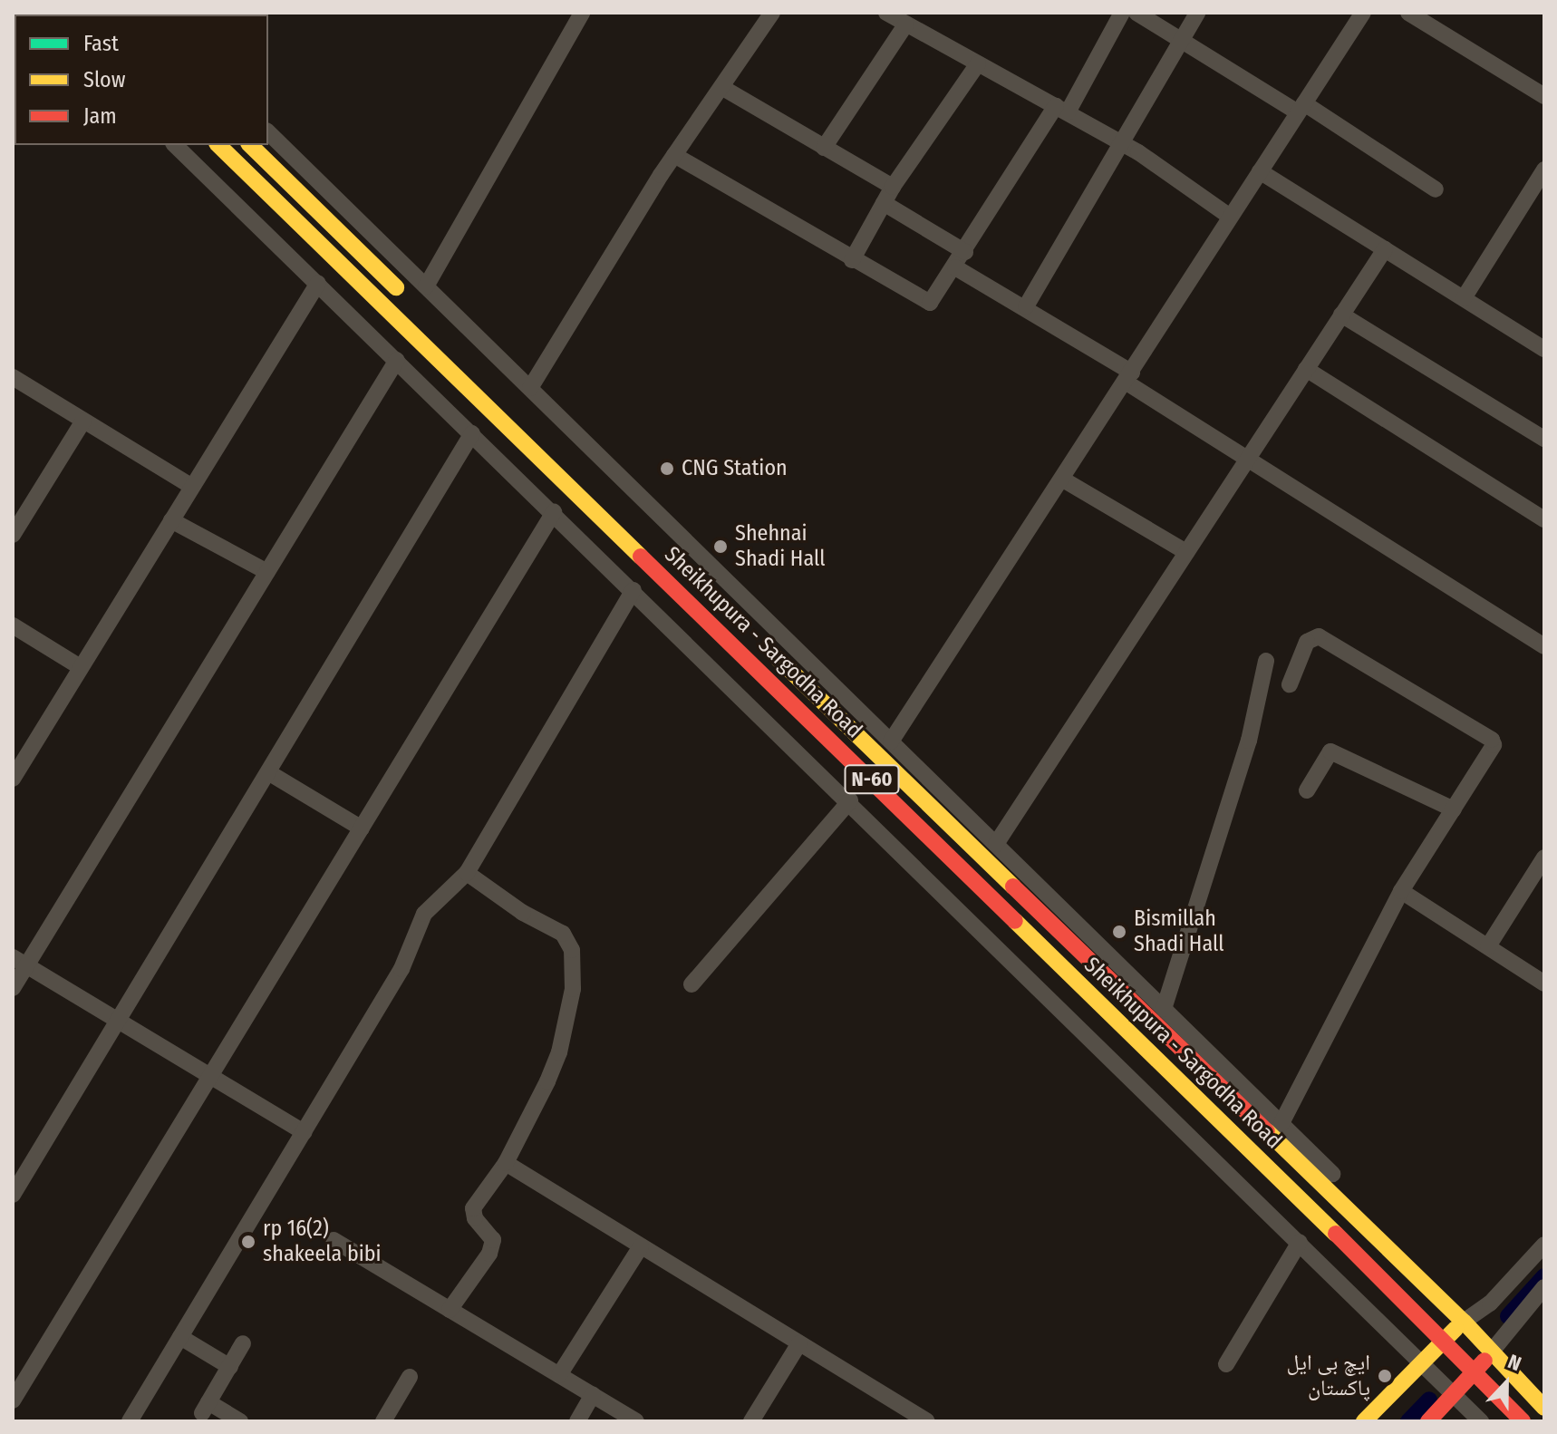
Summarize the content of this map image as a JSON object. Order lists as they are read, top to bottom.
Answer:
{
  "streets": {
    "main road": ["Sheikhupura - Sargodha Road", "N-60"]
  },
  "places": [
    "CNG Station",
    "Shehnai Shadi Hall",
    "Bismillah Shadi Hall",
    "rp 16(2) shakeela bibi",
    "ایچ بی ایل پاکستان"
  ],
  "legend": ["Fast", "Slow", "Jam"],
  "north": "top"
}
